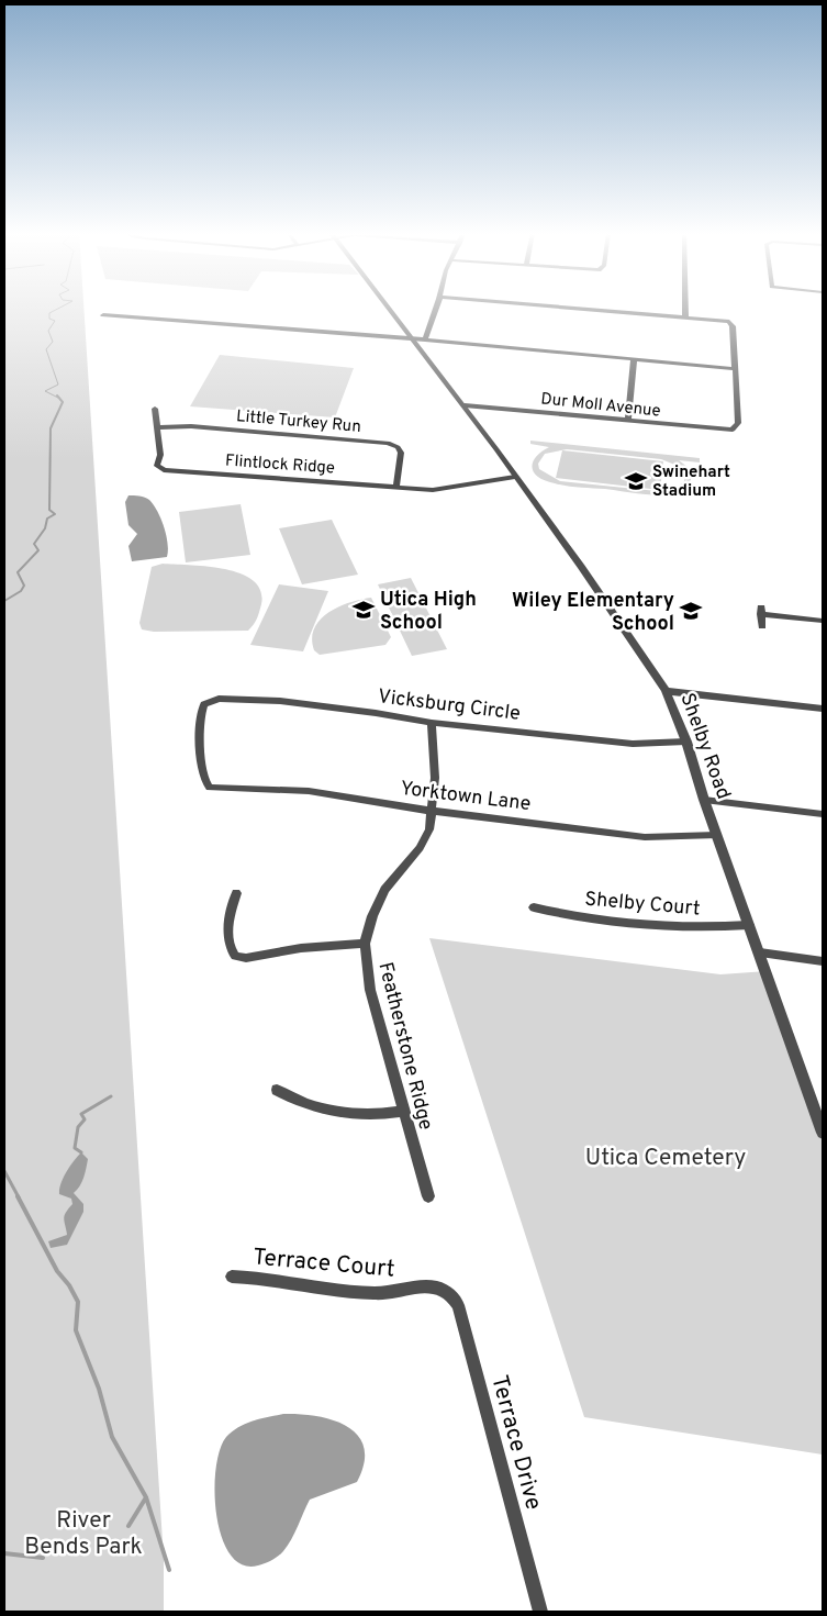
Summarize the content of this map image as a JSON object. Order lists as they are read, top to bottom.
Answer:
{
  "streets": {
    "street": [
      "Dur Moll Avenue",
      "Little Turkey Run",
      "Flintlock Ridge",
      "Vicksburg Circle",
      "Shelby Road",
      "Yorktown Lane",
      "Shelby Court",
      "Featherstone Ridge",
      "Terrace Court",
      "Terrace Drive"
    ]
  },
  "crossings": [
    ["Dur Moll Avenue", "Shelby Road"],
    ["Little Turkey Run", "Flintlock Ridge"],
    ["Flintlock Ridge", "Shelby Road"],
    ["Vicksburg Circle", "Shelby Road"],
    ["Vicksburg Circle", "Yorktown Lane"],
    ["Vicksburg Circle", "Featherstone Ridge"],
    ["Shelby Road", "Yorktown Lane"],
    ["Shelby Road", "Shelby Court"],
    ["Yorktown Lane", "Featherstone Ridge"],
    ["Terrace Court", "Terrace Drive"]
  ],
  "parks": ["Utica Cemetery", "River Bends Park"],
  "places": {
    "school or university": ["Swinehart Stadium", "Utica High School", "Wiley Elementary School"]
  }
}
